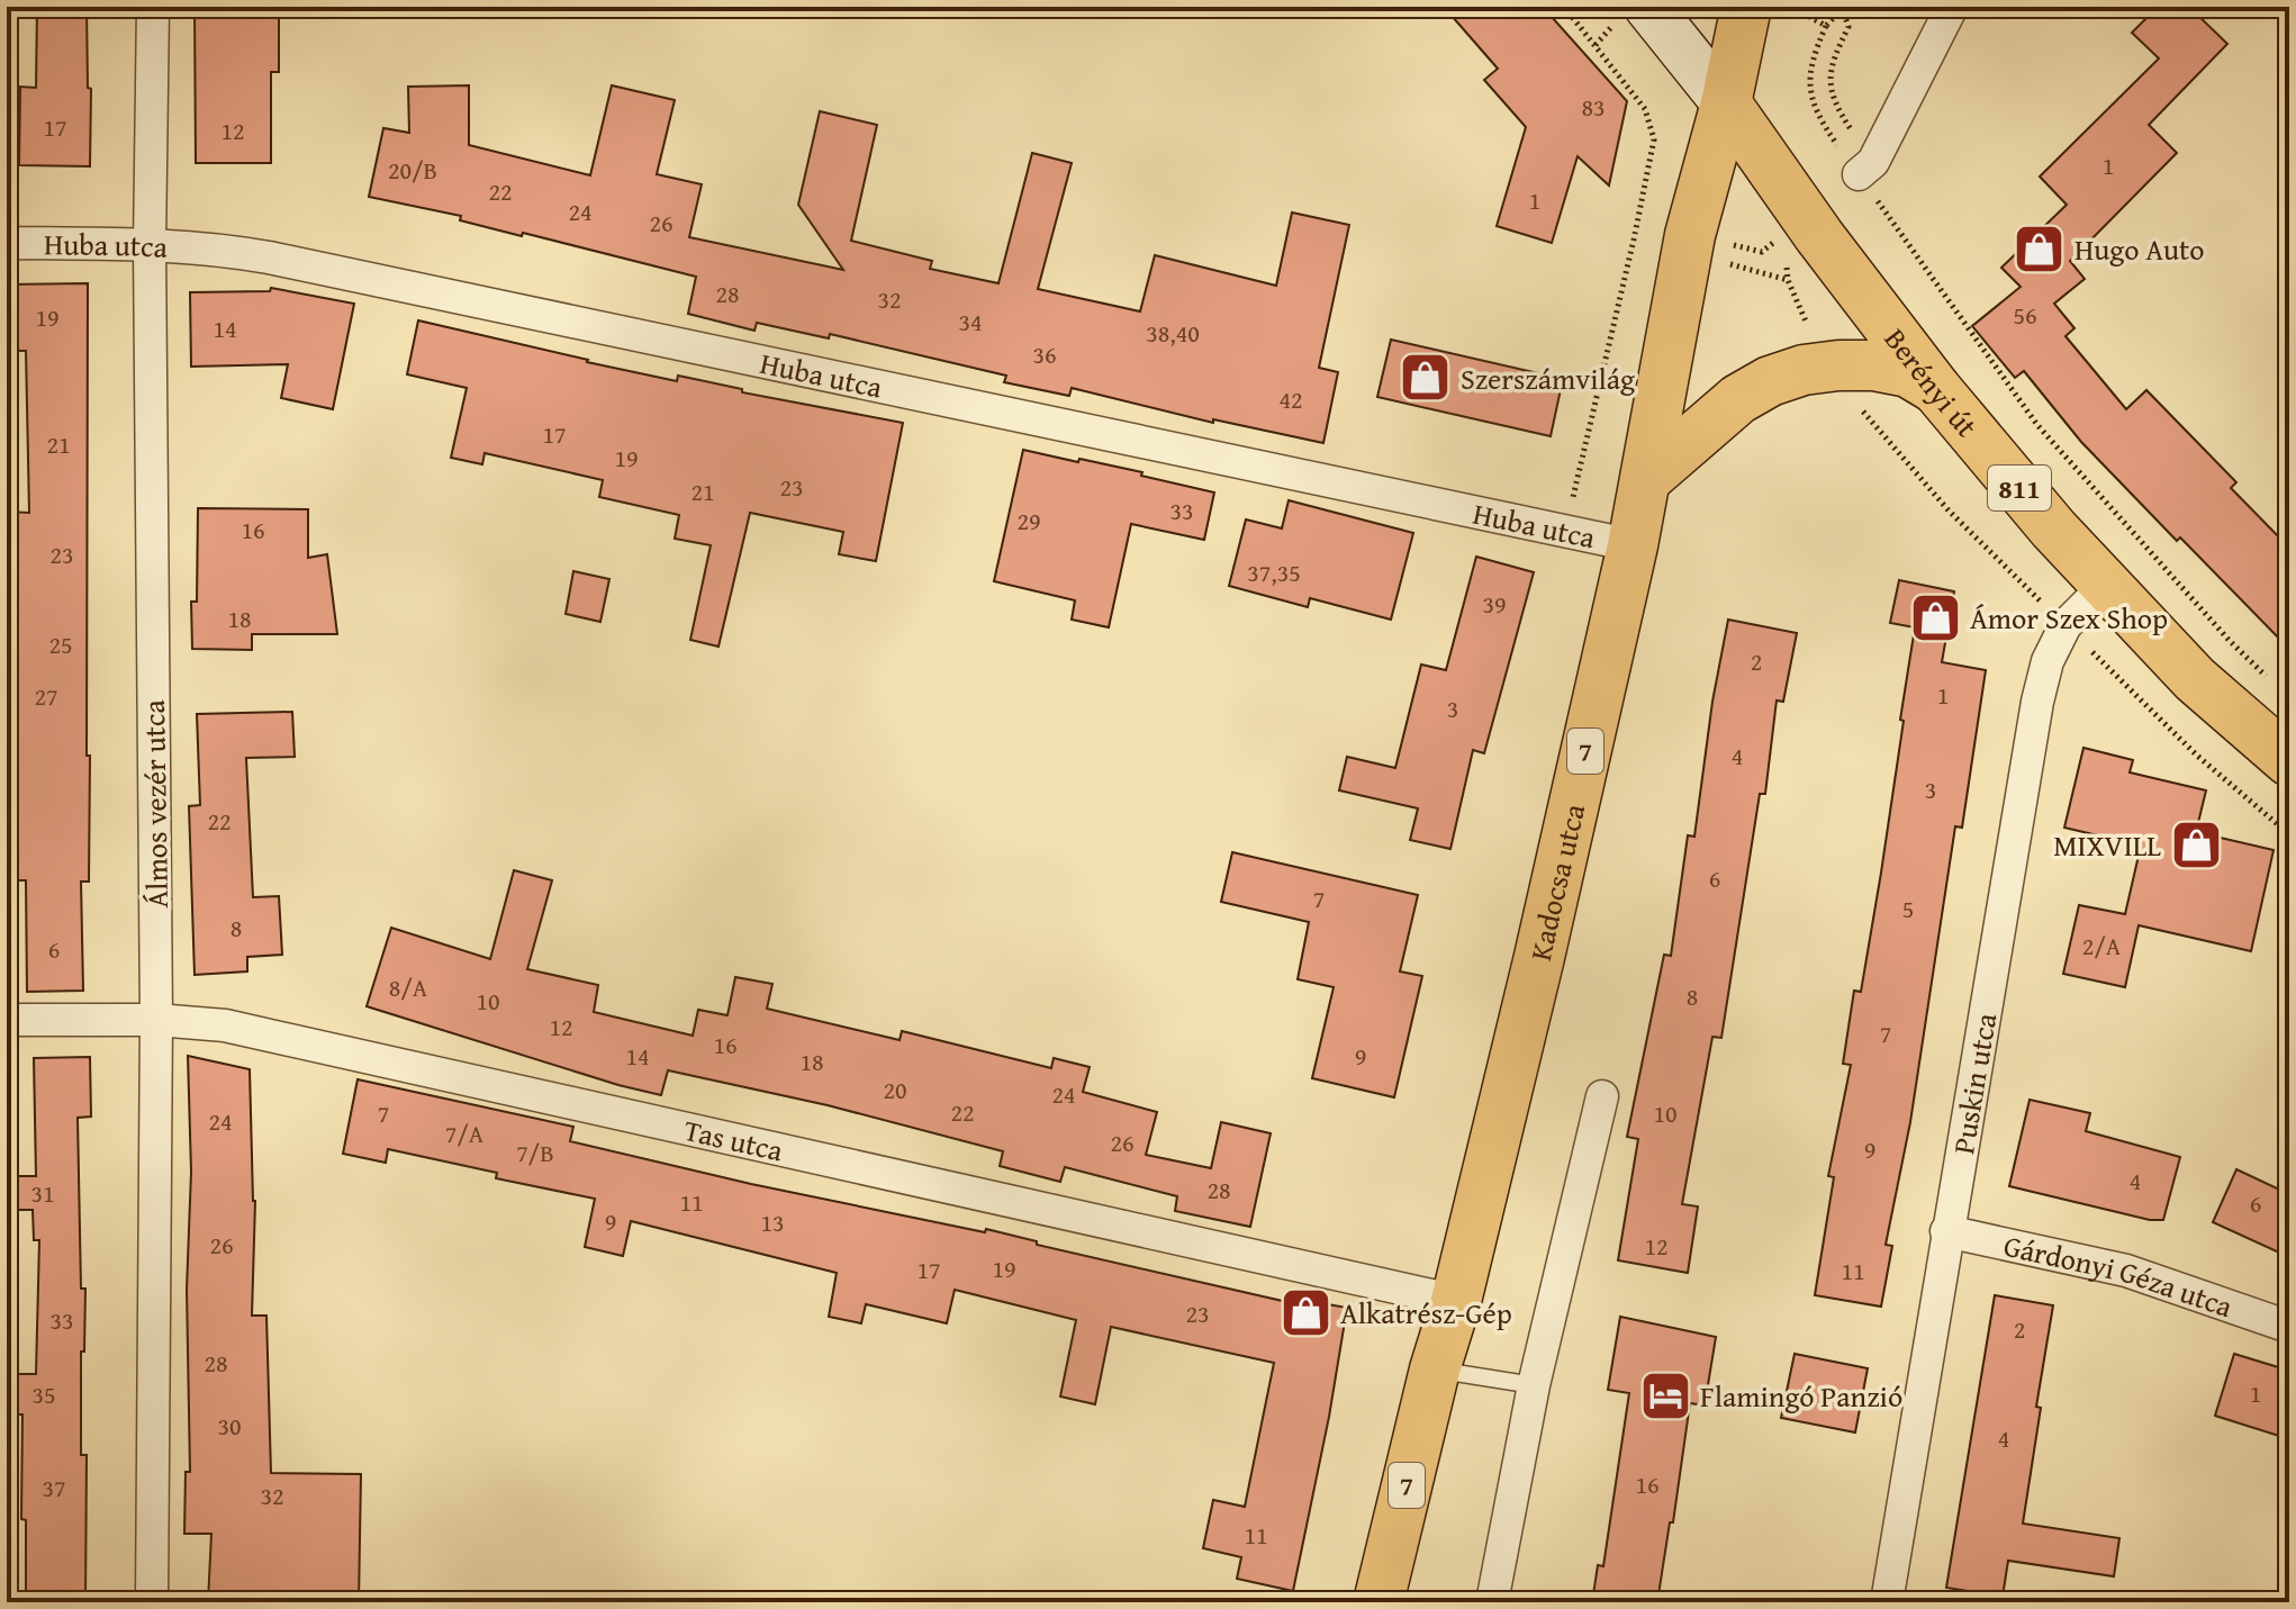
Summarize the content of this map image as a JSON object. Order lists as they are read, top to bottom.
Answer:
{
  "streets": {
    "main road": [
      "Berényi út",
      "811",
      "7",
      "Kadocsa utca"
    ],
    "street": [
      "Huba utca",
      "Álmos vezér utca",
      "Puskin utca",
      "Tas utca",
      "Gárdonyi Géza utca"
    ]
  },
  "crossings": [
    ["Huba utca", "Álmos vezér utca"],
    ["Huba utca", "Kadocsa utca"],
    ["Berényi út", "7"],
    ["Berényi út", "Kadocsa utca"],
    ["Berényi út", "Puskin utca"],
    ["7", "Kadocsa utca"],
    ["Álmos vezér utca", "Tas utca"],
    ["Kadocsa utca", "Tas utca"],
    ["Puskin utca", "Gárdonyi Géza utca"]
  ],
  "places": {
    "shop": [
      "Hugo Auto",
      "Szerszámvilág",
      "Ámor Szex Shop",
      "MIXVILL",
      "Alkatrész-Gép"
    ],
    "hotel": ["Flamingó Panzió"]
  },
  "house_numbers": [
    "83",
    "17",
    "12",
    "1",
    "20/B",
    "22",
    "1",
    "24",
    "26",
    "28",
    "32",
    "56",
    "19",
    "34",
    "14",
    "38,40",
    "36",
    "42",
    "17",
    "21",
    "19",
    "23",
    "21",
    "33",
    "29",
    "16",
    "23",
    "37,35",
    "39",
    "18",
    "25",
    "2",
    "1",
    "27",
    "3",
    "4",
    "3",
    "22",
    "6",
    "7",
    "5",
    "8",
    "2/A",
    "6",
    "8/A",
    "8",
    "10",
    "12",
    "7",
    "16",
    "14",
    "9",
    "18",
    "20",
    "24",
    "22",
    "7",
    "10",
    "24",
    "7/A",
    "26",
    "9",
    "7/B",
    "4",
    "28",
    "31",
    "11",
    "6",
    "9",
    "13",
    "26",
    "12",
    "19",
    "17",
    "11",
    "23",
    "33",
    "2",
    "28",
    "1",
    "35",
    "30",
    "4",
    "16",
    "37",
    "32",
    "11"
  ]
}
